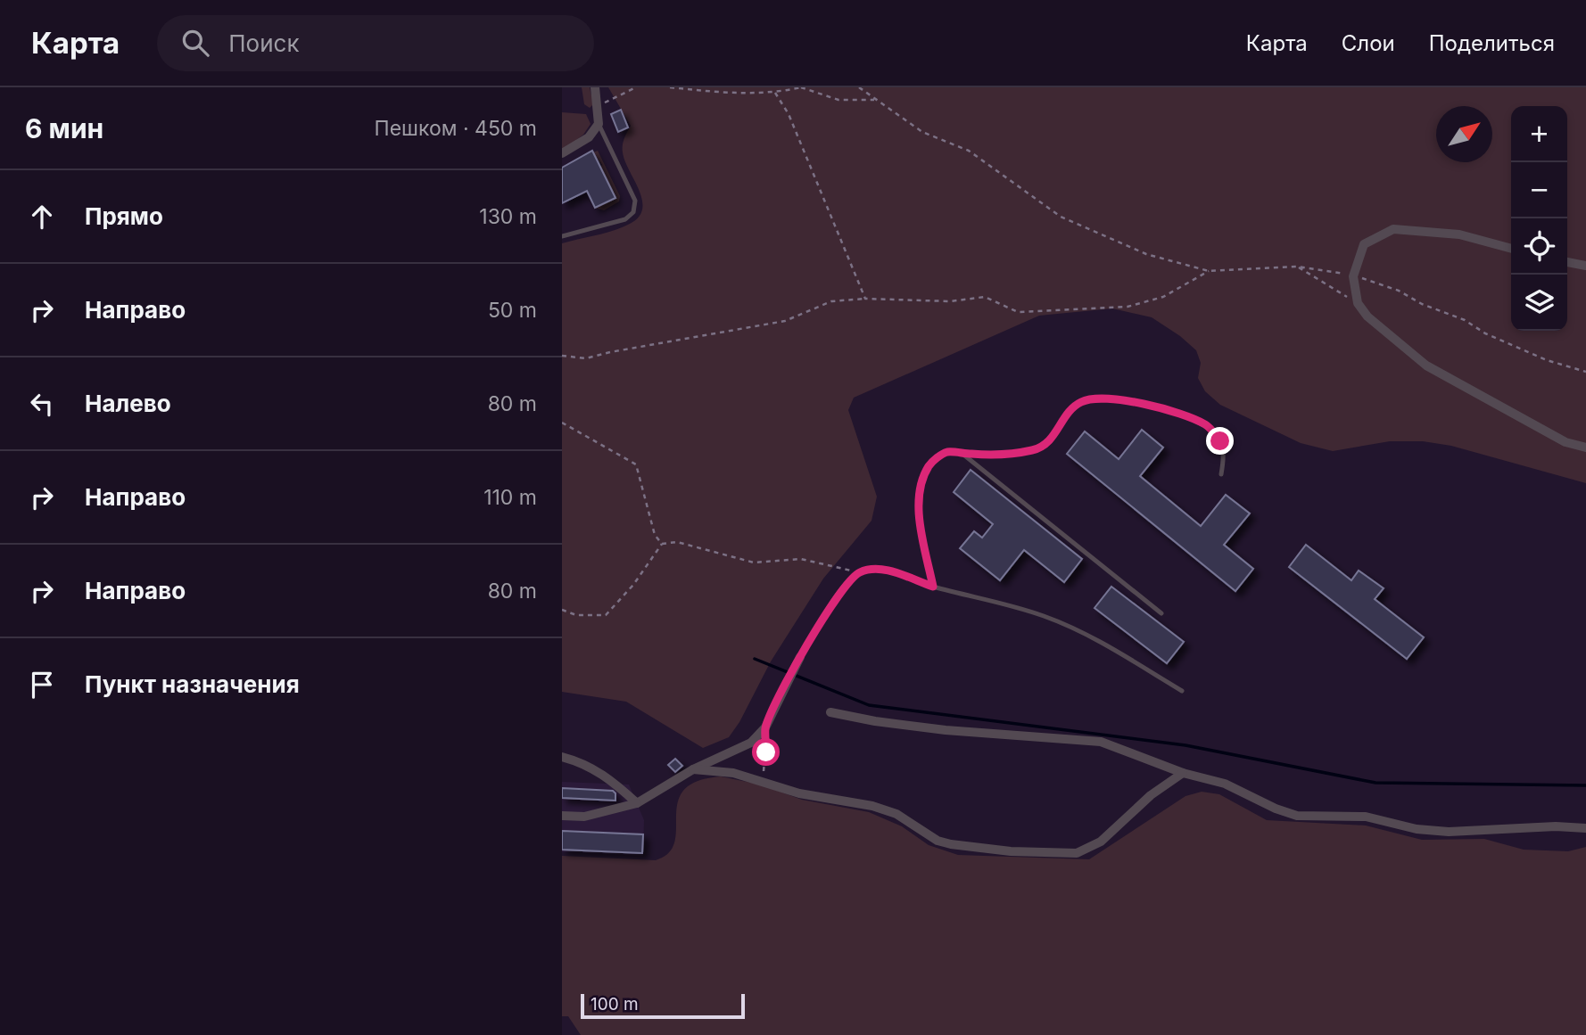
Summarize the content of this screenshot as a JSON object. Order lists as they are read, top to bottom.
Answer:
{
  "scale_bar": "100 m",
  "north": "top right",
  "page": {
    "header": "Карта",
    "search": "Поиск",
    "nav": ["Карта", "Слои", "Поделиться"],
    "heading": ["6 мин", "Пешком · 450 m"],
    "map_buttons": ["+", "−"],
    "list": [
      ["Прямо", "130 m"],
      ["Направо", "50 m"],
      ["Налево", "80 m"],
      ["Направо", "110 m"],
      ["Направо", "80 m"],
      "Пункт назначения"
    ],
    "scale": "100 m"
  }
}
